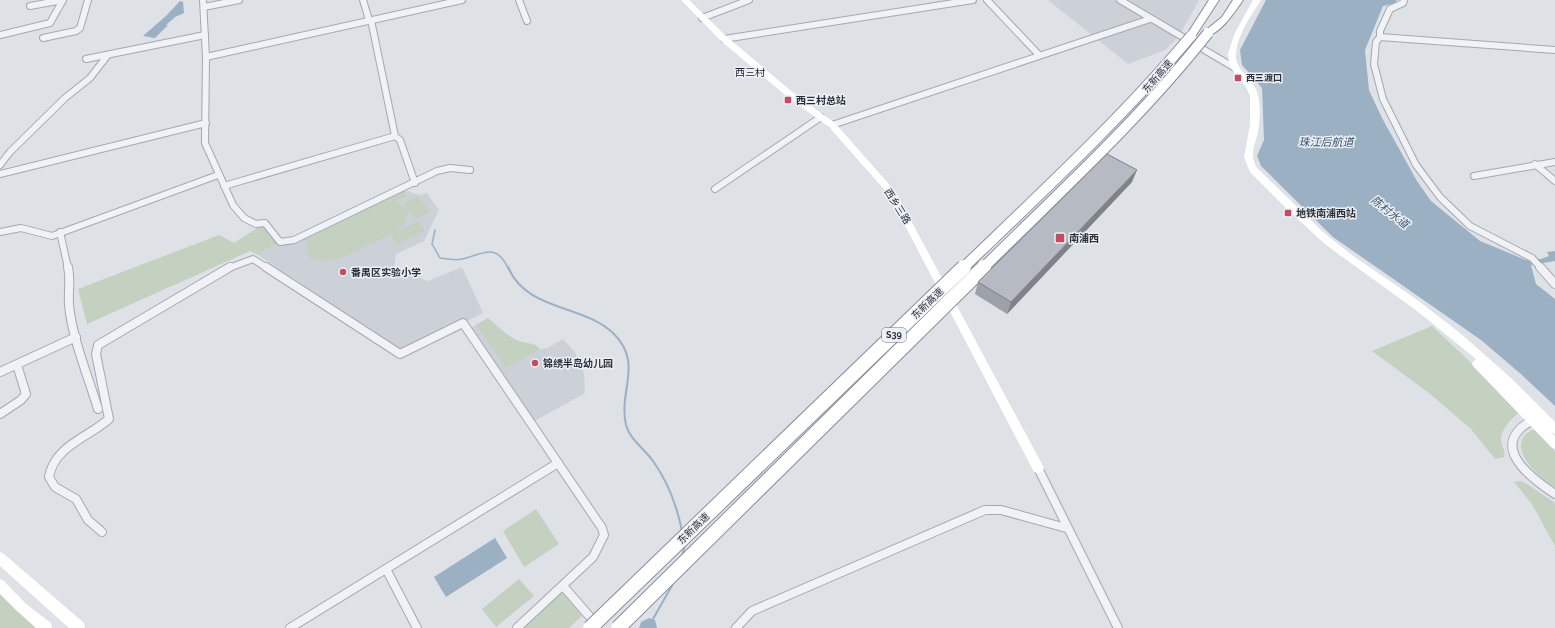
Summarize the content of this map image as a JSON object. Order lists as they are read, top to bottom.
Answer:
{
  "streets": {
    "highway": ["东新高速", "S39"],
    "street": ["西乡三路"]
  },
  "districts": ["西三村"],
  "water": ["珠江后航道", "陈村水道"],
  "places": {
    "transit": [
      "西三渡口",
      "西三村总站",
      "地铁南浦西站",
      "南浦西"
    ],
    "other": ["番禺区实验小学", "锦绣半岛幼儿园"]
  }
}
